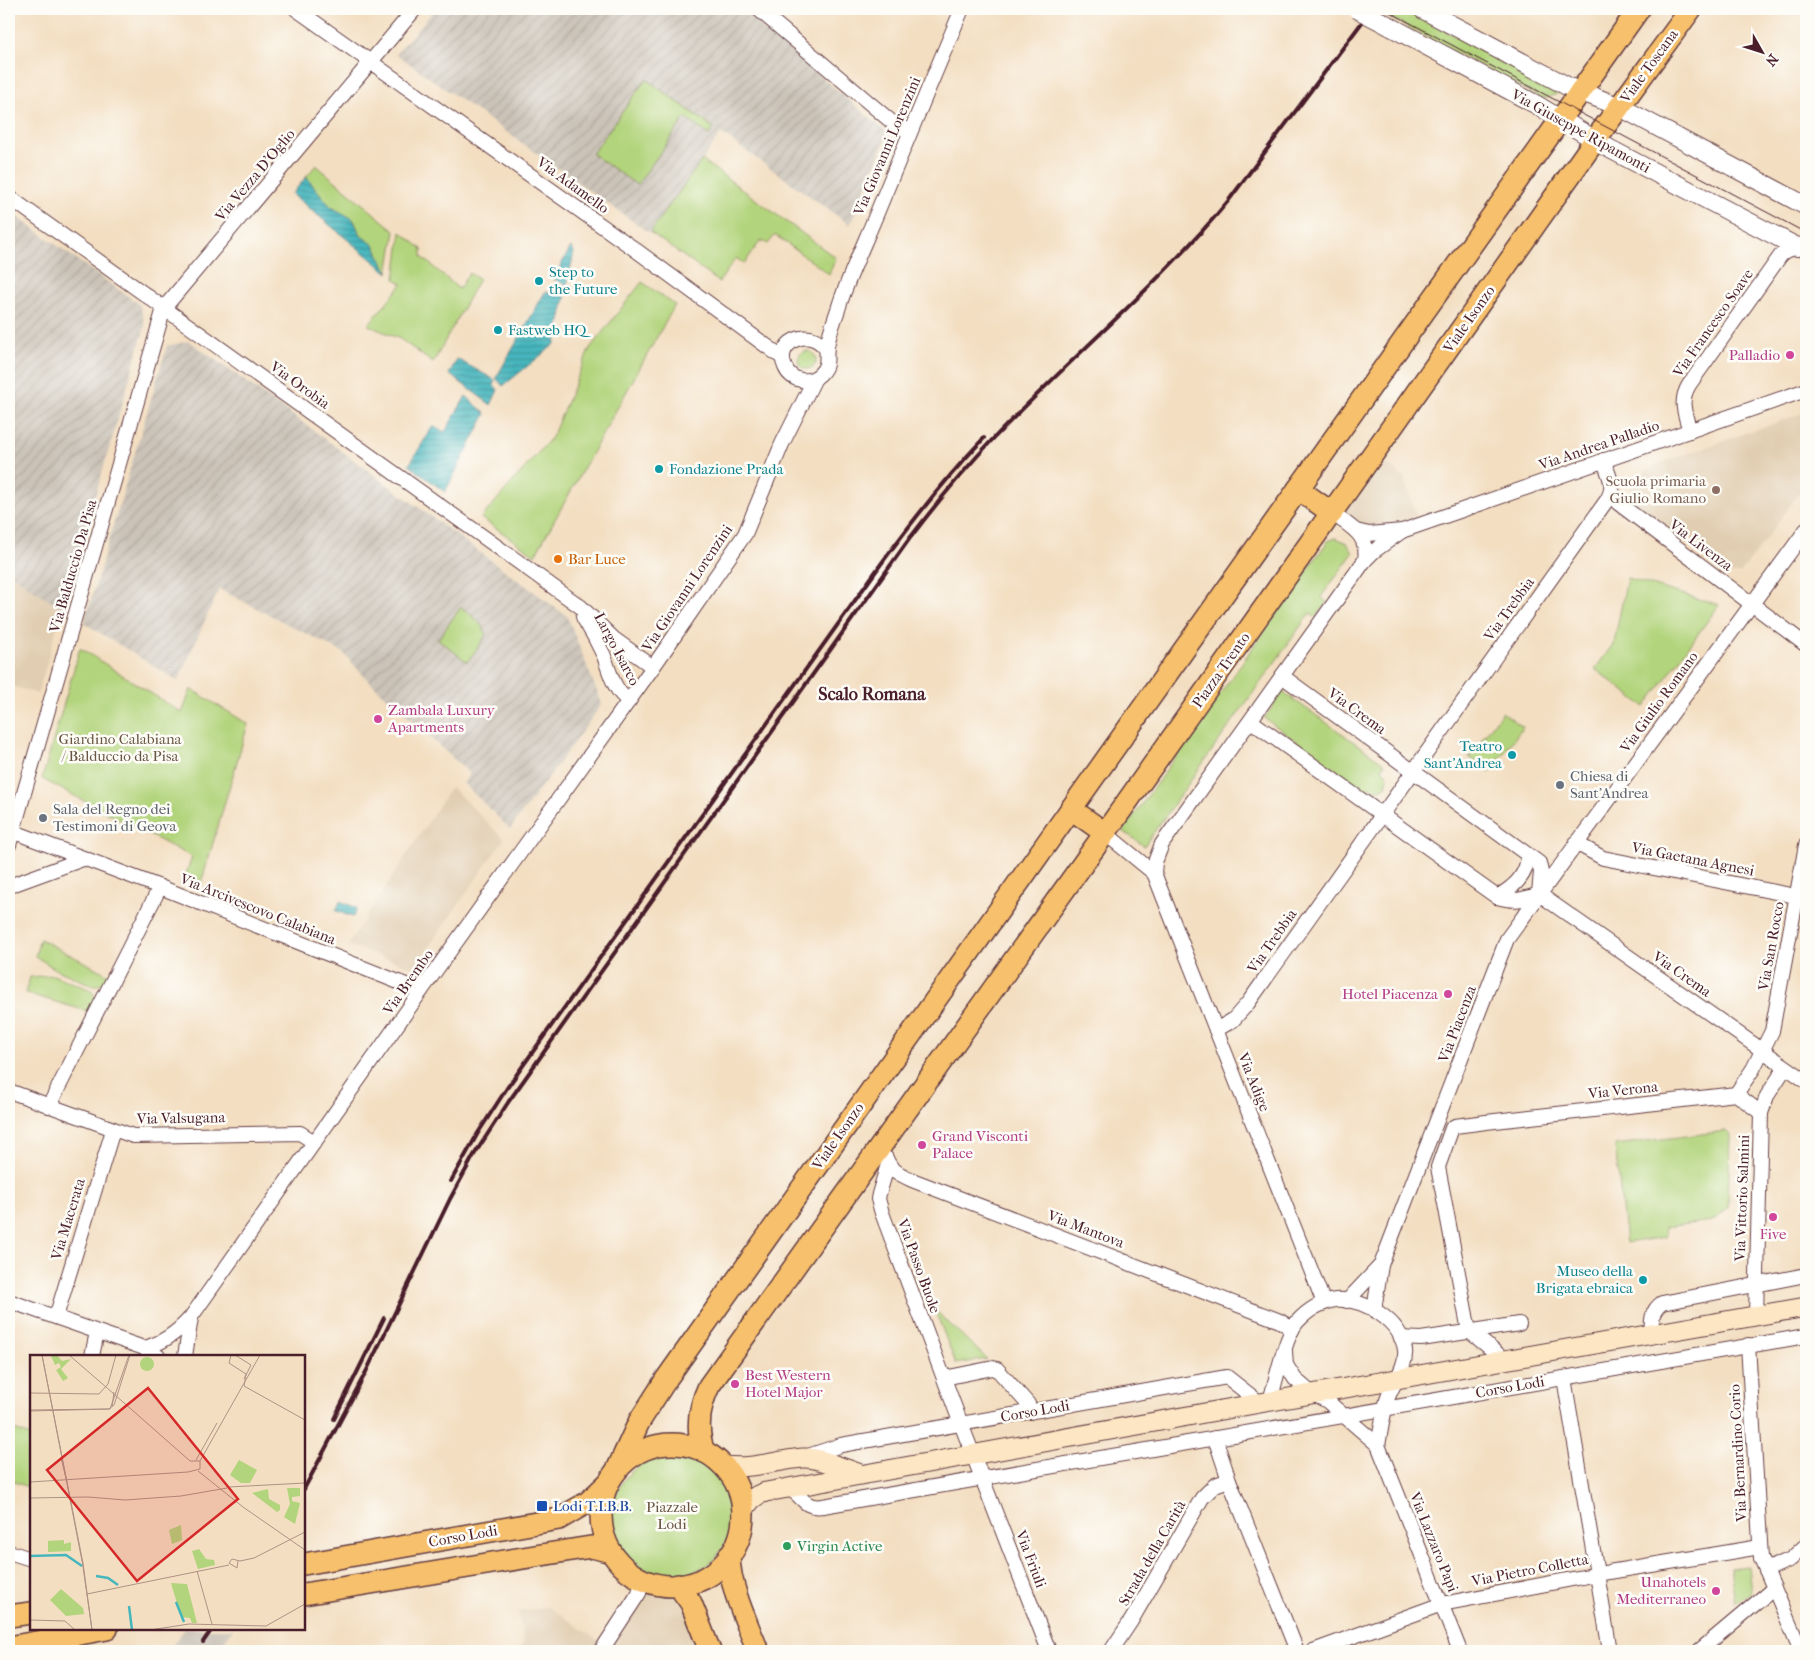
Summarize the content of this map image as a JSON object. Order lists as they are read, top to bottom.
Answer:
{
  "streets": {
    "main road": [
      "Viale Toscana",
      "Viale Isonzo",
      "Piazza Trento",
      "Corso Lodi"
    ],
    "street": [
      "Via Giuseppe Ripamonti",
      "Via Giovanni Lorenzini",
      "Via Vezza D'Oglio",
      "Via Adamello",
      "Via Francesco Soave",
      "Via Orobia",
      "Via Andrea Palladio",
      "Via Livenza",
      "Via Balduccio Da Pisa",
      "Via Trebbia",
      "Largo Isarco",
      "Via Giulio Romano",
      "Via Crema",
      "Via Gaetana Agnesi",
      "Via Arcivescovo Calabiana",
      "Via San Rocco",
      "Via Brembo",
      "Via Piacenza",
      "Via Adige",
      "Via Verona",
      "Via Valsugana",
      "Via Vittorio Salmini",
      "Via Macerata",
      "Via Mantova",
      "Via Passo Buole",
      "Via Bernardino Corio",
      "Via Lazzaro Papi",
      "Strada della Carità",
      "Via Friuli",
      "Via Pietro Colletta"
    ]
  },
  "crossings": [
    ["Viale Toscana", "Via Giuseppe Ripamonti"],
    ["Viale Toscana", "Viale Isonzo"],
    ["Via Giuseppe Ripamonti", "Viale Isonzo"],
    ["Via Giuseppe Ripamonti", "Via Francesco Soave"],
    ["Via Giovanni Lorenzini", "Via Adamello"],
    ["Via Giovanni Lorenzini", "Largo Isarco"],
    ["Via Giovanni Lorenzini", "Via Brembo"],
    ["Via Vezza D'Oglio", "Via Adamello"],
    ["Via Vezza D'Oglio", "Via Orobia"],
    ["Via Vezza D'Oglio", "Via Balduccio Da Pisa"],
    ["Viale Isonzo", "Piazza Trento"],
    ["Viale Isonzo", "Corso Lodi"],
    ["Via Francesco Soave", "Via Andrea Palladio"],
    ["Via Orobia", "Via Balduccio Da Pisa"],
    ["Via Orobia", "Largo Isarco"],
    ["Via Livenza", "Via Trebbia"],
    ["Via Livenza", "Via Giulio Romano"],
    ["Via Balduccio Da Pisa", "Via Arcivescovo Calabiana"],
    ["Via Trebbia", "Via Crema"],
    ["Via Trebbia", "Via Adige"],
    ["Largo Isarco", "Via Brembo"],
    ["Via Giulio Romano", "Via Crema"],
    ["Via Giulio Romano", "Via Gaetana Agnesi"],
    ["Via Giulio Romano", "Via Piacenza"],
    ["Via Crema", "Via San Rocco"],
    ["Via Crema", "Via Piacenza"],
    ["Via Crema", "Via Vittorio Salmini"],
    ["Via Gaetana Agnesi", "Via San Rocco"],
    ["Via Arcivescovo Calabiana", "Via Brembo"],
    ["Via Brembo", "Via Valsugana"],
    ["Via Piacenza", "Via Adige"],
    ["Via Piacenza", "Via Mantova"],
    ["Via Piacenza", "Corso Lodi"],
    ["Via Piacenza", "Via Lazzaro Papi"],
    ["Via Adige", "Via Mantova"],
    ["Via Adige", "Corso Lodi"],
    ["Via Adige", "Via Lazzaro Papi"],
    ["Via Valsugana", "Via Macerata"],
    ["Via Mantova", "Via Passo Buole"],
    ["Via Mantova", "Corso Lodi"],
    ["Via Mantova", "Via Lazzaro Papi"],
    ["Via Passo Buole", "Corso Lodi"],
    ["Via Passo Buole", "Via Friuli"],
    ["Corso Lodi", "Via Bernardino Corio"],
    ["Corso Lodi", "Via Lazzaro Papi"],
    ["Corso Lodi", "Via Friuli"],
    ["Via Bernardino Corio", "Via Pietro Colletta"],
    ["Via Lazzaro Papi", "Via Pietro Colletta"]
  ],
  "districts": ["Scalo Romana"],
  "parks": ["Giardino Calabiana / Balduccio da Pisa", "Piazzale Lodi"],
  "places": {
    "other": [
      "Step to the Future",
      "Fastweb HQ",
      "Palladio",
      "Fondazione Prada",
      "Scuola primaria Giulio Romano",
      "Bar Luce",
      "Zambala Luxury Apartments",
      "Teatro Sant'Andrea",
      "Chiesa di Sant'Andrea",
      "Sala del Regno dei Testimoni di Geova",
      "Hotel Piacenza",
      "Grand Visconti Palace",
      "Five",
      "Museo della Brigata ebraica",
      "Best Western Hotel Major",
      "Virgin Active",
      "Unahotels Mediterraneo"
    ],
    "transit": ["Lodi T.I.B.B."]
  },
  "north": "bottom right"
}
